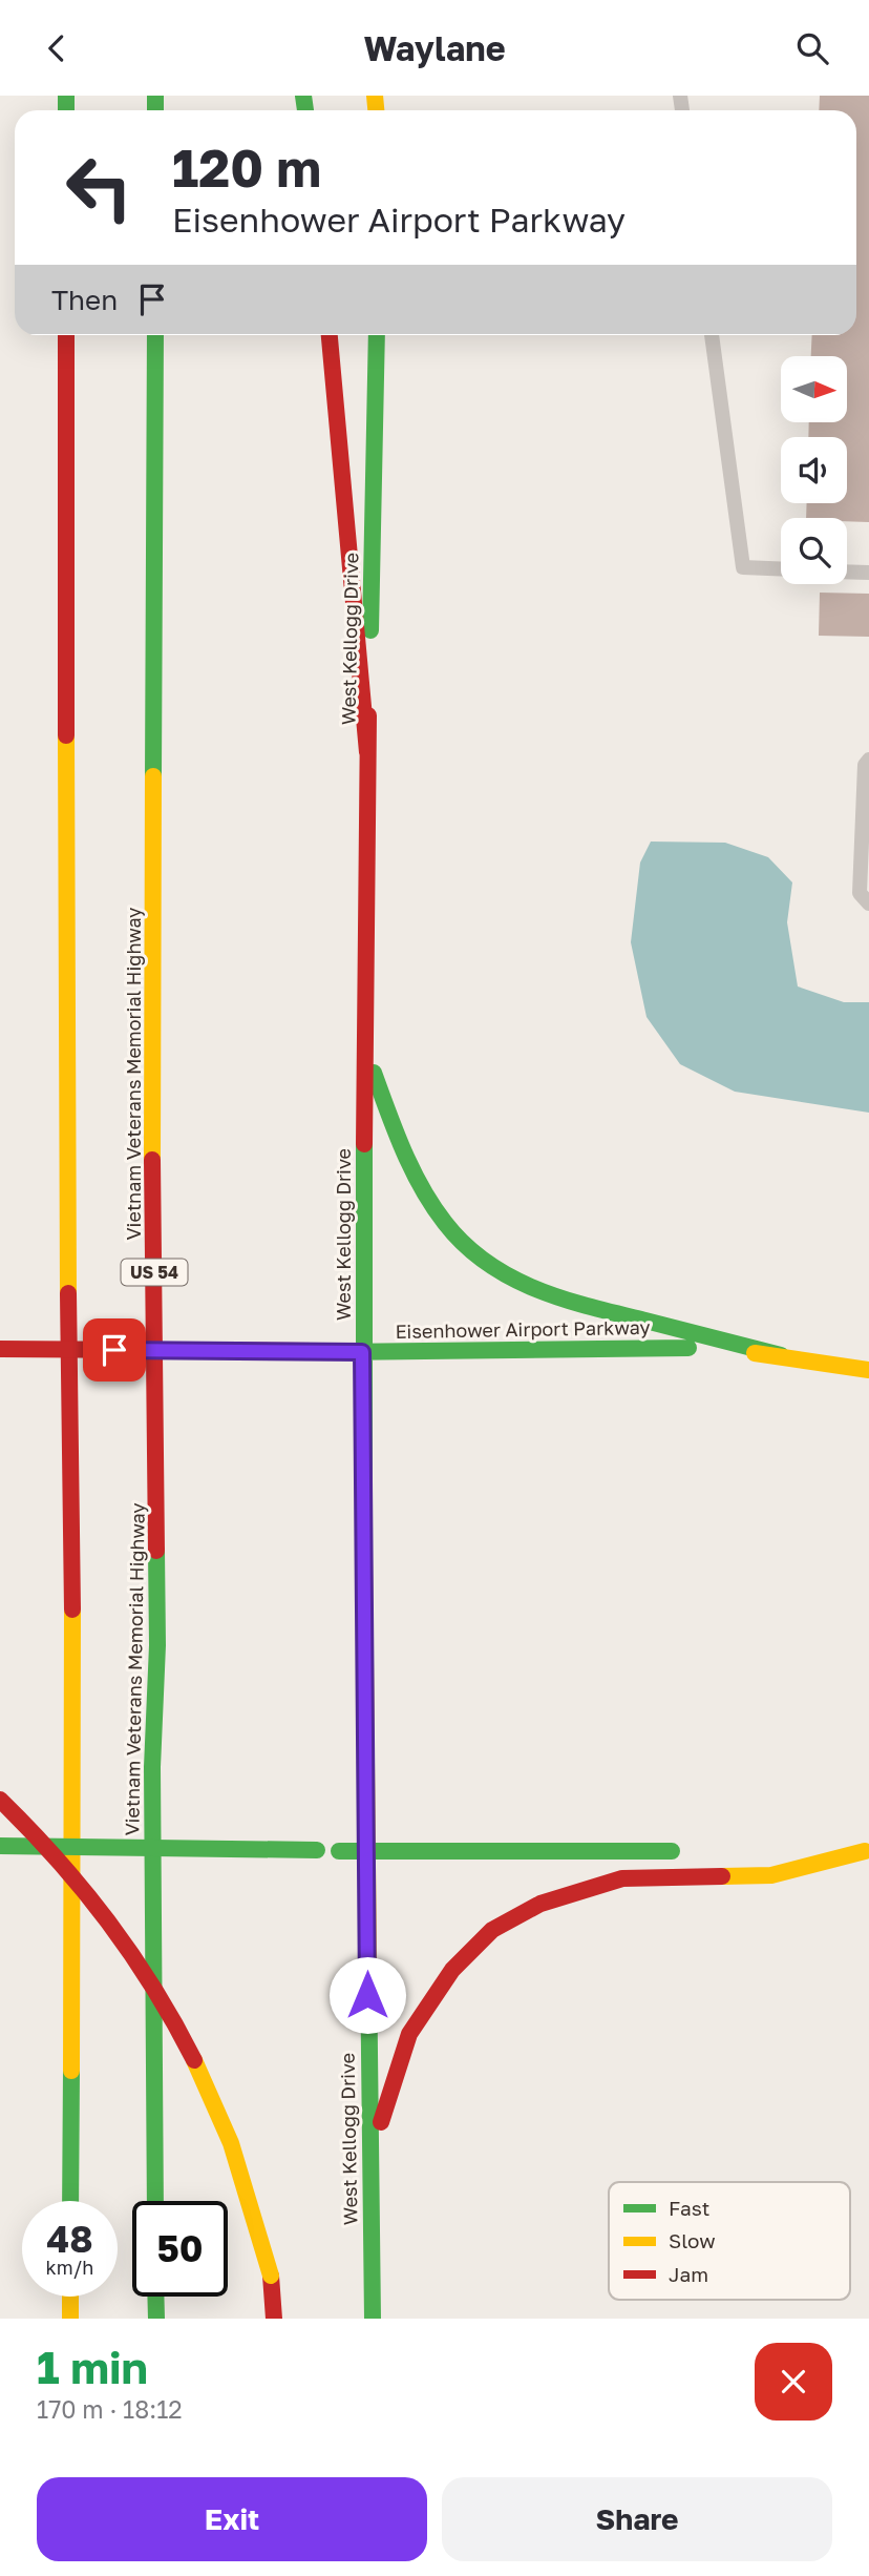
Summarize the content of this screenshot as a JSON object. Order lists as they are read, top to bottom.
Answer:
{
  "streets": {
    "main road": [
      "West Kellogg Drive",
      "Vietnam Veterans Memorial Highway",
      "US 54",
      "Eisenhower Airport Parkway"
    ]
  },
  "crossings": [
    ["West Kellogg Drive", "Eisenhower Airport Parkway"]
  ],
  "legend": ["Fast", "Slow", "Jam"],
  "north": "right",
  "page": {
    "header": "Waylane",
    "turn": ["120 m", "Eisenhower Airport Parkway"],
    "then": "Then",
    "speed": "48 km/h",
    "limit": "50",
    "heading": ["1 min", "170 m · 18:12"],
    "buttons": ["Exit", "Share"]
  }
}
